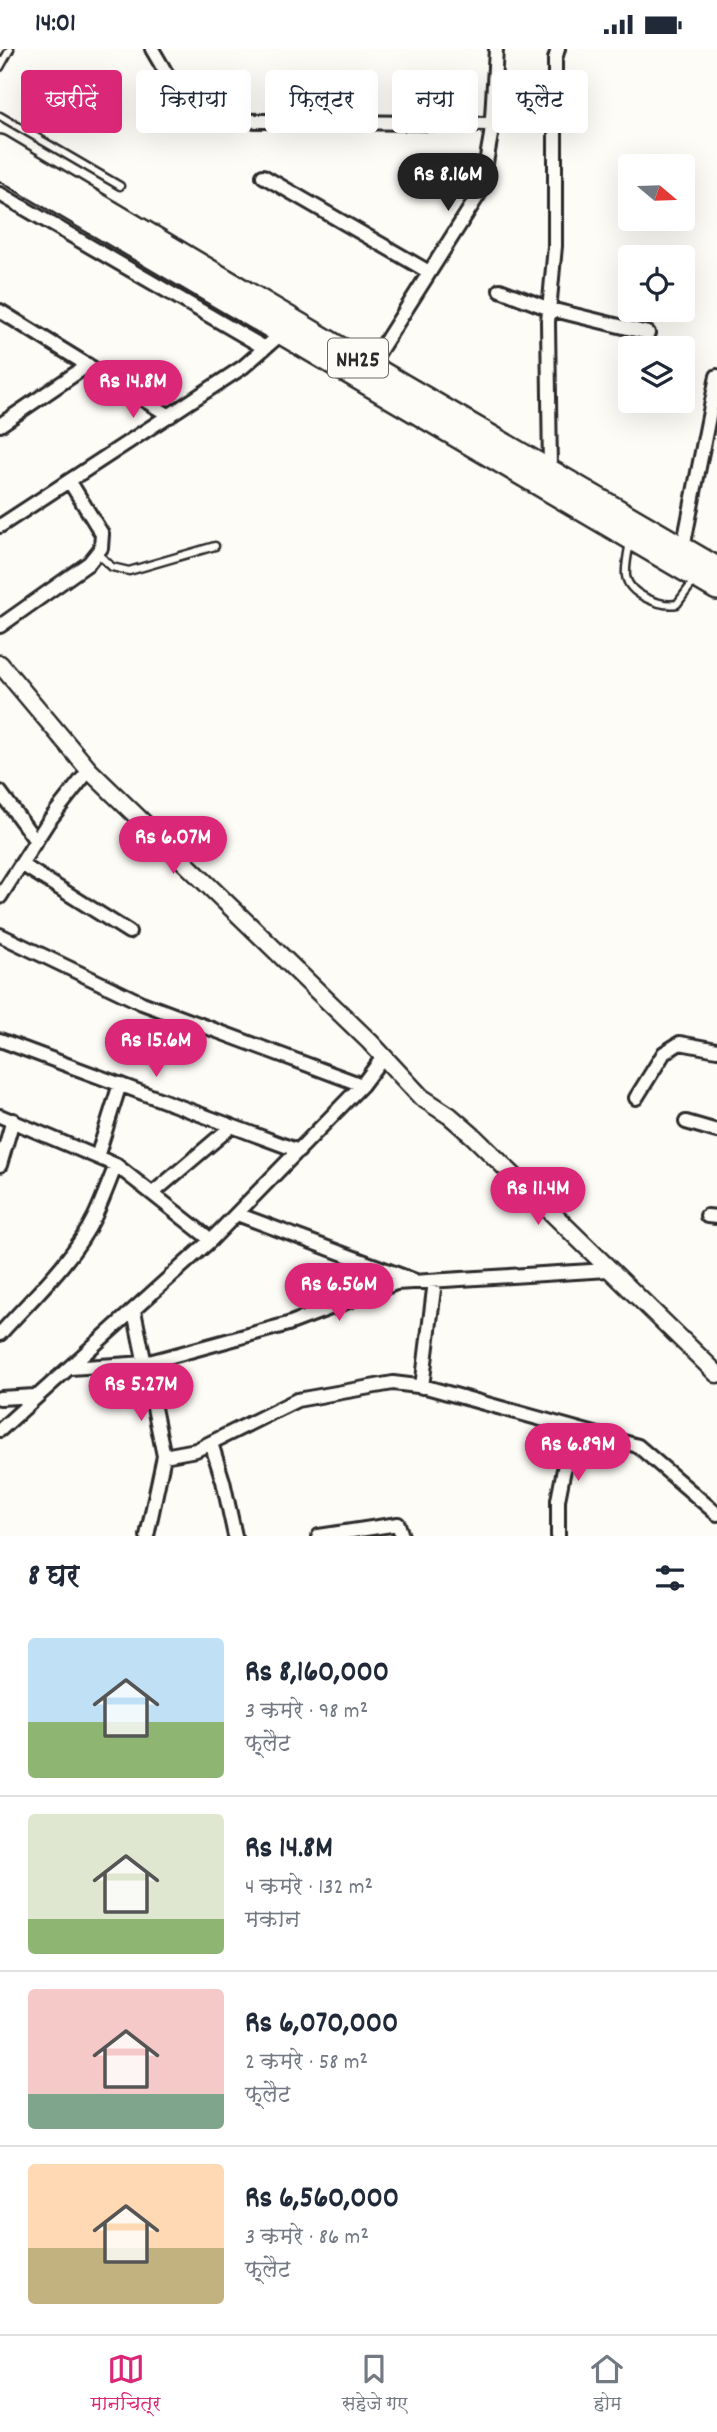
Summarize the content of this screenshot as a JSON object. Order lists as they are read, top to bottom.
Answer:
{
  "streets": {
    "highway": ["NH25"]
  },
  "north": "right",
  "page": {
    "status": "14:01",
    "chip": [
      "खरीदें",
      "किराया",
      "फ़िल्टर",
      "नया",
      "फ़्लैट"
    ],
    "price": [
      "Rs 8.16M",
      "Rs 14.8M",
      "Rs 6.07M",
      "Rs 15.6M",
      "Rs 11.4M",
      "Rs 6.56M",
      "Rs 5.27M",
      "Rs 6.89M"
    ],
    "heading": "8 घर",
    "list": [
      {
        "name": "Rs 8,160,000",
        "note": "3 कमरे · 98 m² · फ़्लैट"
      },
      {
        "name": "Rs 14.8M",
        "note": "4 कमरे · 132 m² · मकान"
      },
      {
        "name": "Rs 6,070,000",
        "note": "2 कमरे · 58 m² · फ़्लैट"
      },
      {
        "name": "Rs 6,560,000",
        "note": "3 कमरे · 86 m² · फ़्लैट"
      }
    ],
    "tabs": ["मानचित्र", "सहेजे गए", "होम"]
  }
}
